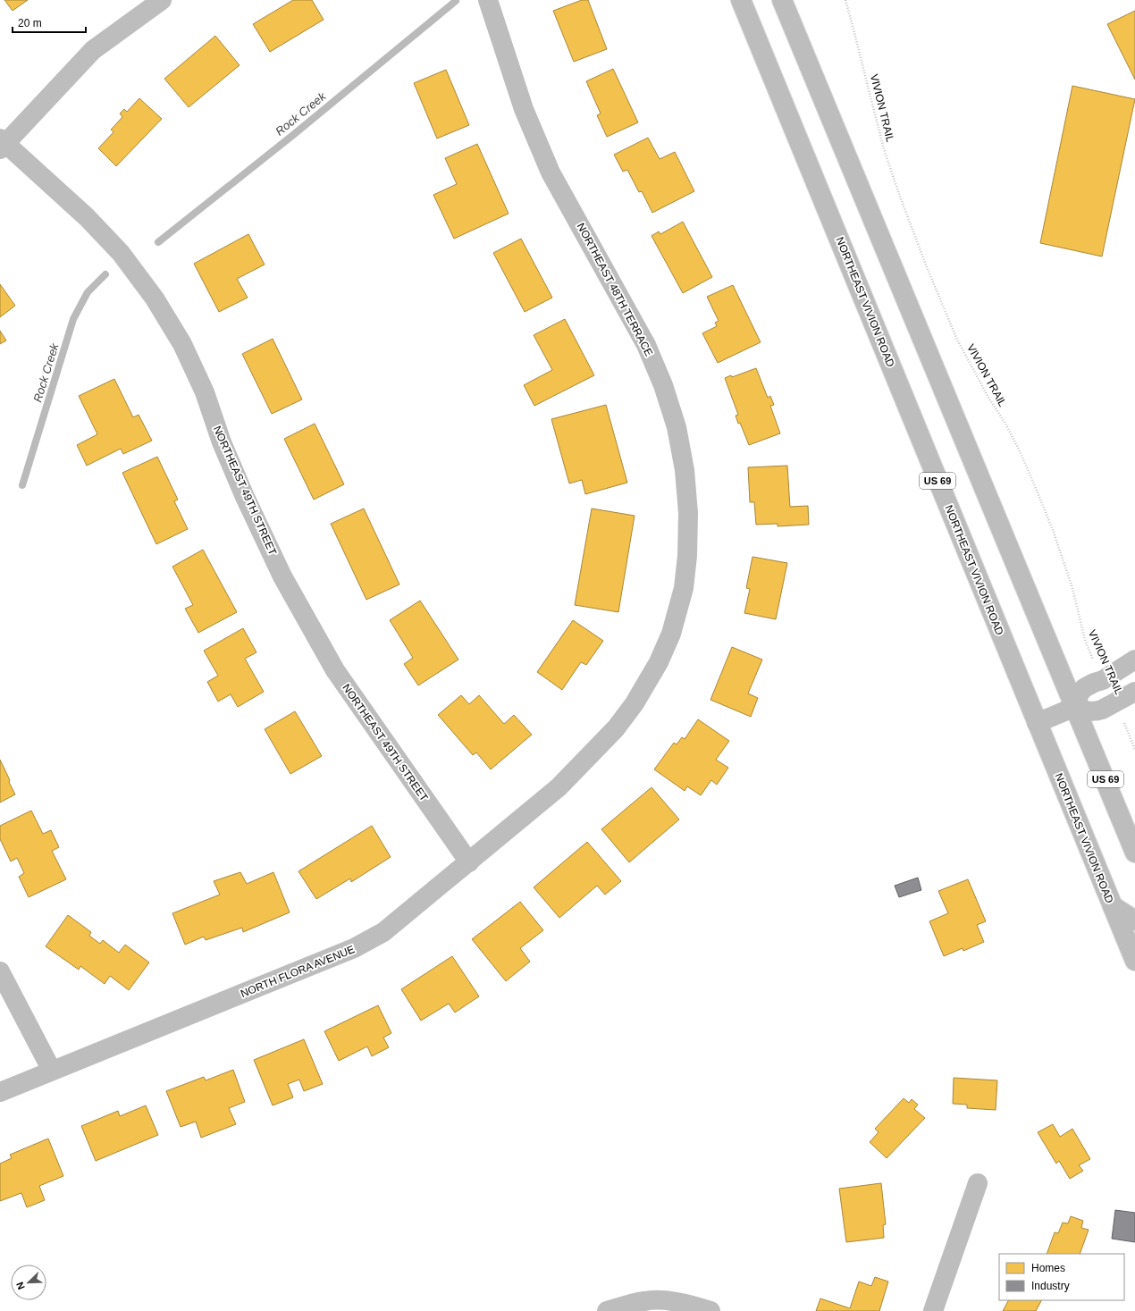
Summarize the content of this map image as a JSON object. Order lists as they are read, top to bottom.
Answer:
{
  "streets": {
    "street": [
      "NORTHEAST 48TH TERRACE",
      "NORTHEAST VIVION ROAD",
      "US 69",
      "NORTHEAST 49TH STREET",
      "NORTH FLORA AVENUE"
    ],
    "path": ["VIVION TRAIL"]
  },
  "crossings": [
    ["NORTHEAST 48TH TERRACE", "NORTH FLORA AVENUE"],
    ["NORTHEAST 49TH STREET", "NORTH FLORA AVENUE"]
  ],
  "water": ["Rock Creek"],
  "legend": ["Homes", "Industry"],
  "scale_bar": "20 m",
  "north": "bottom left"
}
